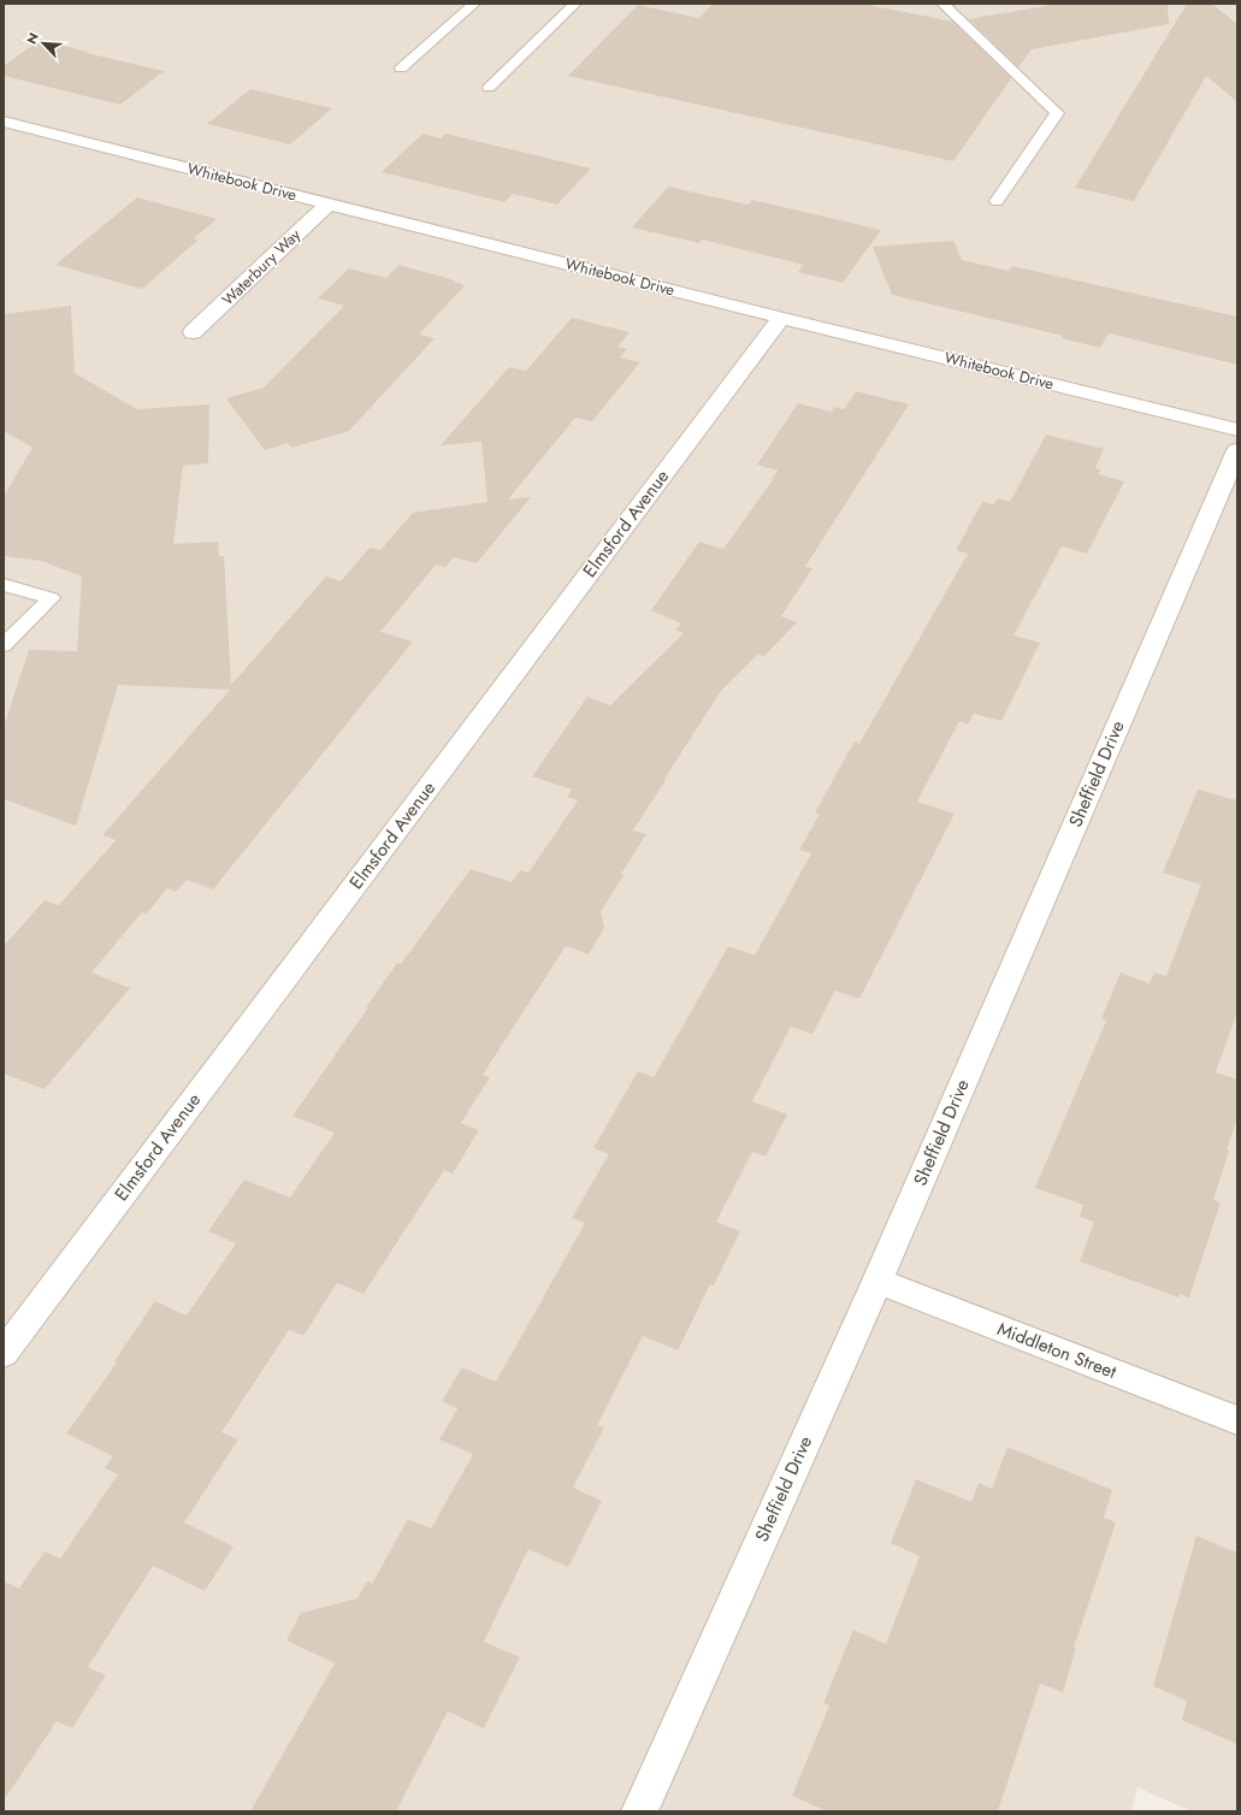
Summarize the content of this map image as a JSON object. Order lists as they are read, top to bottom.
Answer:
{
  "streets": {
    "street": [
      "Whitebook Drive",
      "Waterbury Way",
      "Elmsford Avenue",
      "Sheffield Drive",
      "Middleton Street"
    ]
  },
  "crossings": [
    ["Whitebook Drive", "Waterbury Way"],
    ["Whitebook Drive", "Elmsford Avenue"],
    ["Sheffield Drive", "Middleton Street"]
  ],
  "north": "top left"
}
